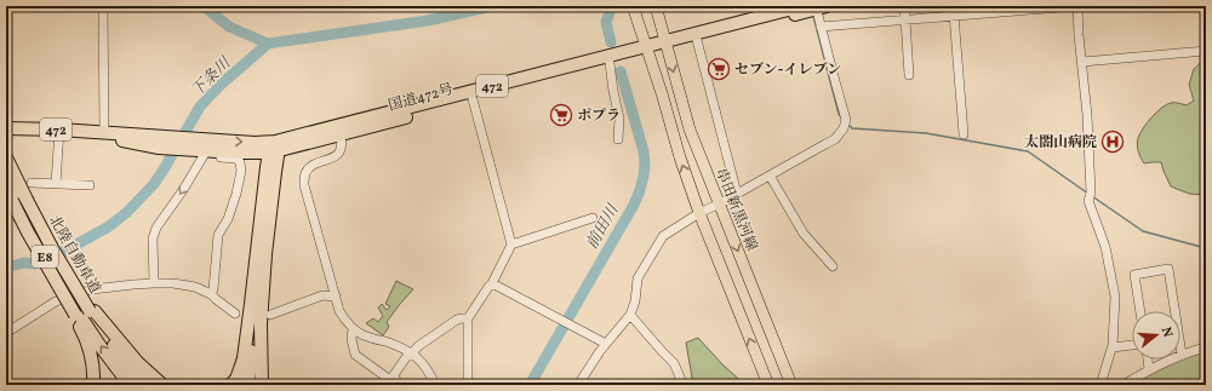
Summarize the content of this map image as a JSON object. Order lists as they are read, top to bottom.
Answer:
{
  "streets": {
    "highway": [
      "472",
      "国道472号",
      "北陸自動車道",
      "E8"
    ],
    "main road": ["串田新黒河線"]
  },
  "crossings": [
    ["国道472号", "串田新黒河線"]
  ],
  "water": ["下条川", "前田川"],
  "places": {
    "supermarket": ["セブン-イレブン", "ポプラ"],
    "hospital": ["太閤山病院"]
  },
  "north": "right"
}
